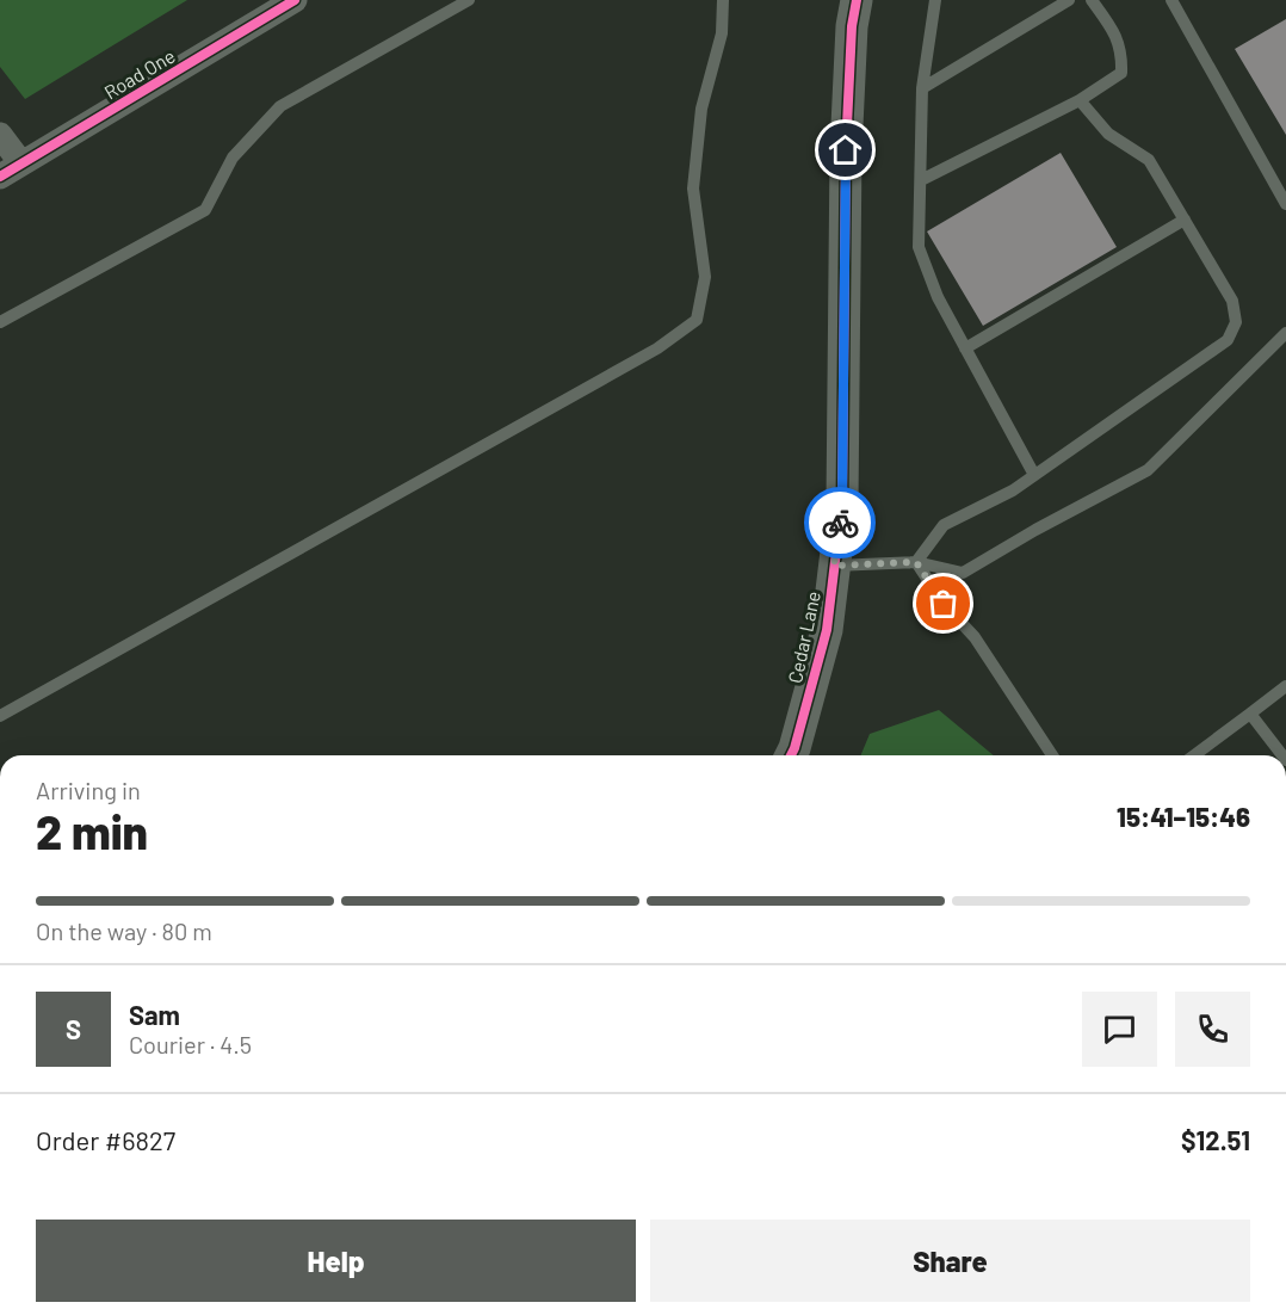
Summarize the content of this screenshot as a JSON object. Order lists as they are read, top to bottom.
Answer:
{
  "streets": {
    "street": ["Road One", "Cedar Lane"]
  },
  "page": {
    "heading": ["2 min", "Arriving in", "15:41–15:46"],
    "panel": [
      "Sam",
      "Courier · 4.5",
      "Order #6827",
      "$12.51"
    ],
    "bar": "On the way · 80 m",
    "round": "S",
    "buttons": ["Help", "Share"]
  }
}
